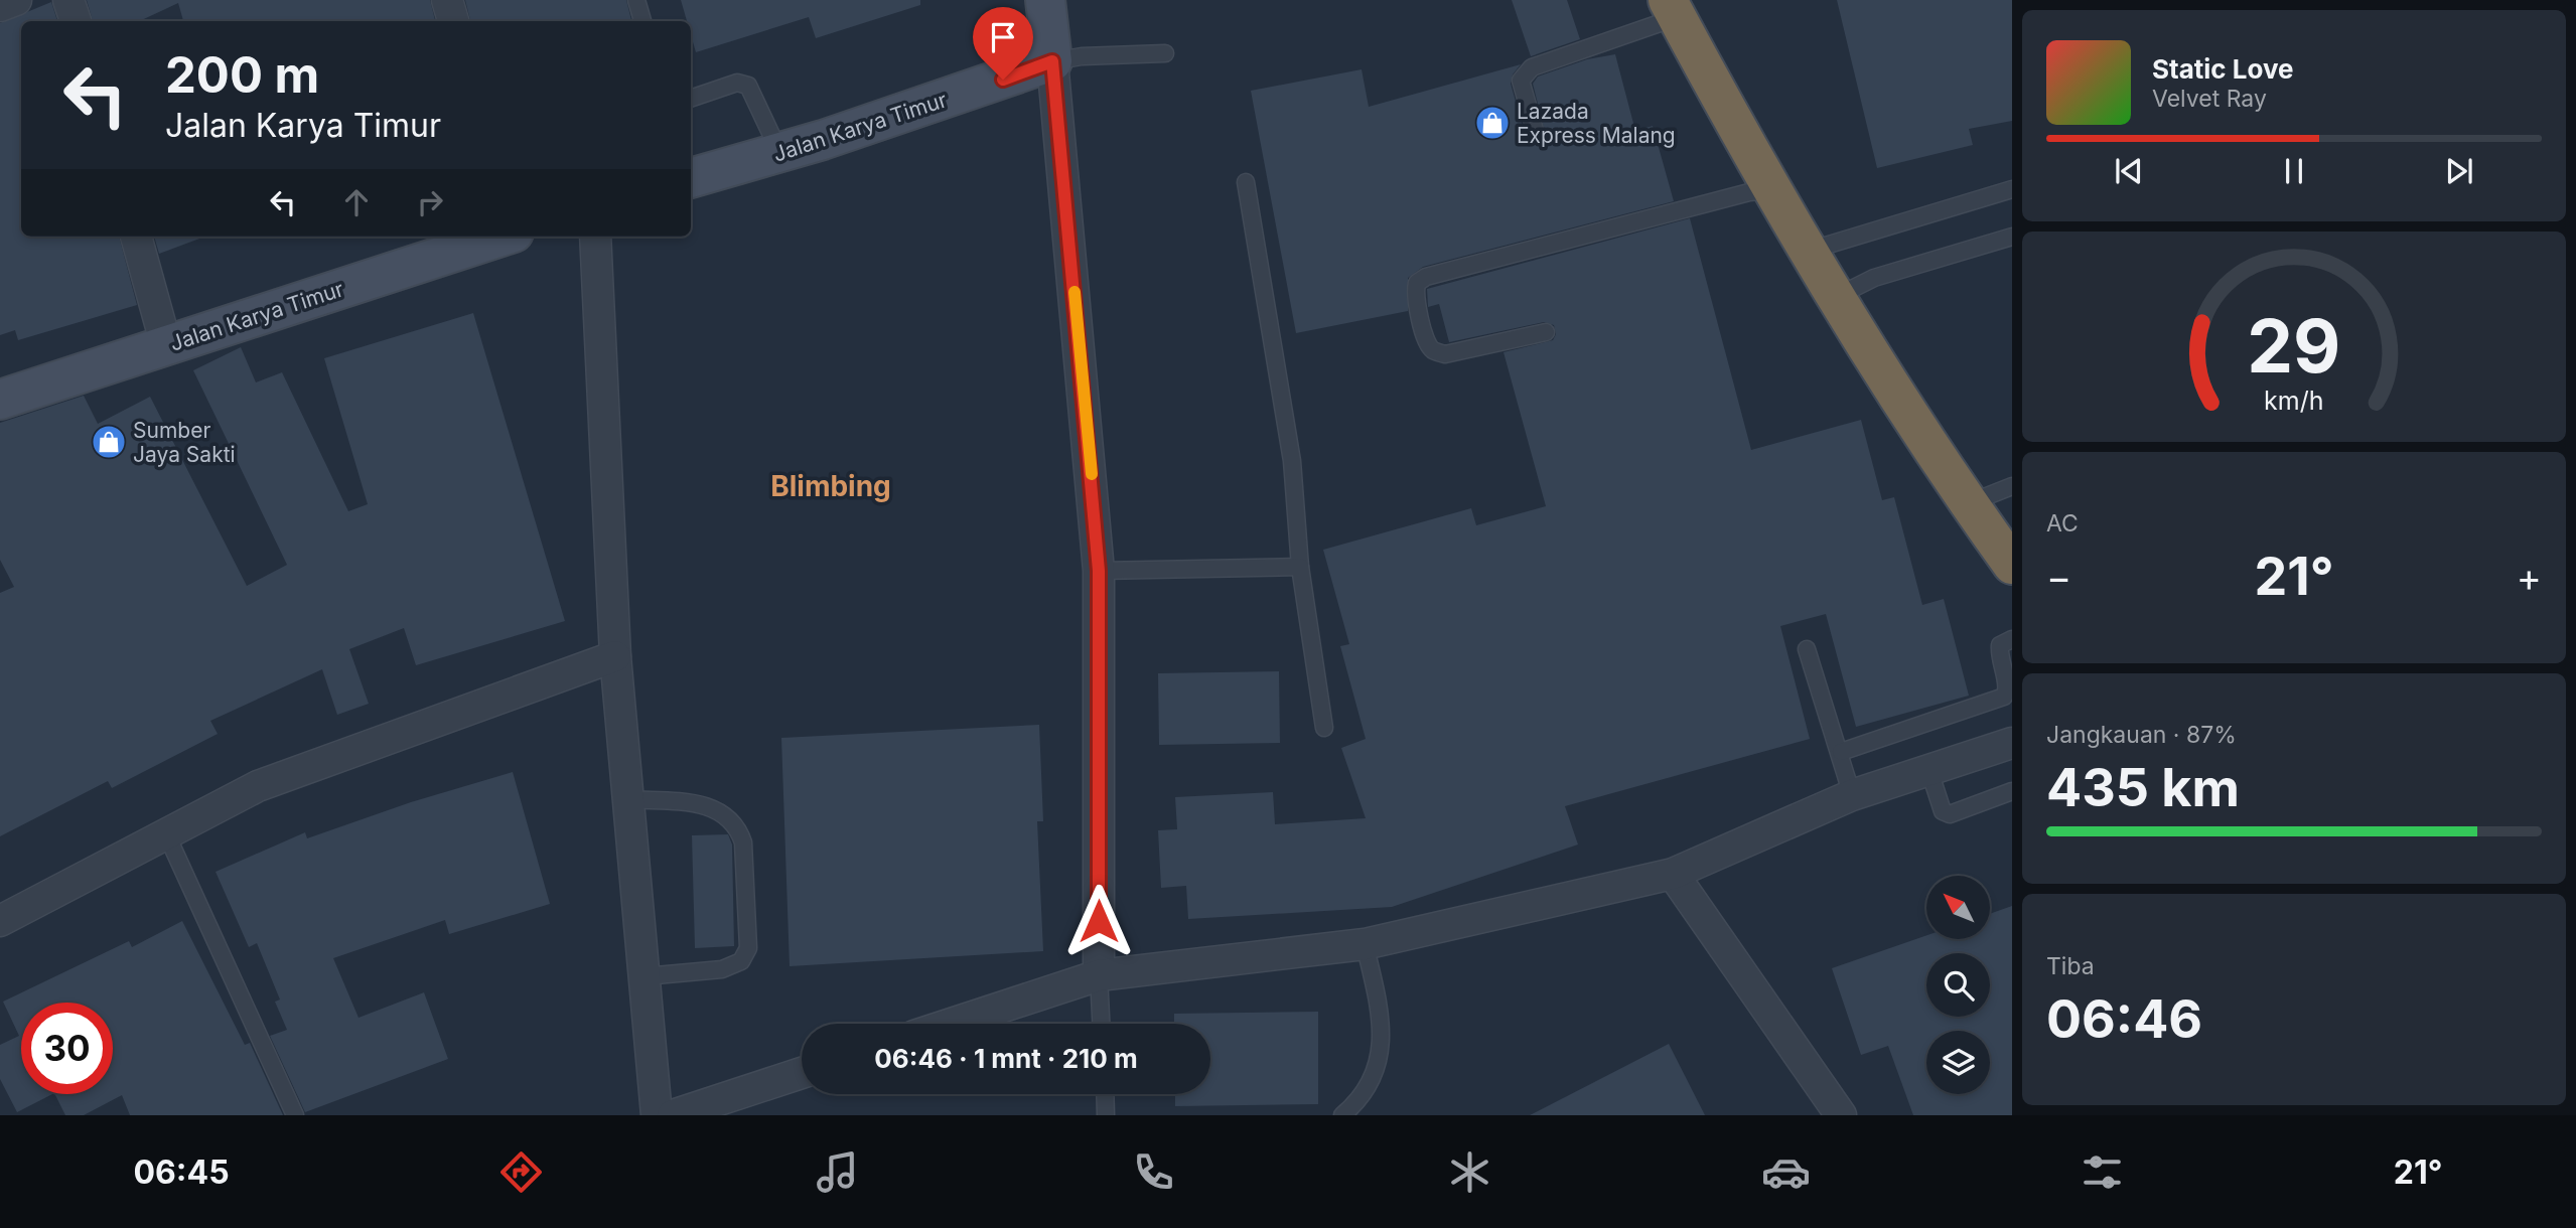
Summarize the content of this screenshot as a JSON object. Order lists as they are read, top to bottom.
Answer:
{
  "streets": {
    "street": ["Jalan Karya Timur"]
  },
  "districts": ["Blimbing"],
  "places": {
    "shop": ["Lazada Express Malang", "Sumber Jaya Sakti"]
  },
  "north": "top left",
  "page": {
    "turn": ["200 m", "Jalan Karya Timur"],
    "song": ["Static Love", "Velvet Ray"],
    "tile": [
      "AC",
      ["Jangkauan · 87%", "435 km"],
      ["Tiba", "06:46"]
    ],
    "heat": ["−", "21°", "+"],
    "limit": "30",
    "trip": "06:46 · 1 mnt · 210 m",
    "tabs": ["06:45", "21°"],
    "gauge": ["29", "km/h"]
  }
}
